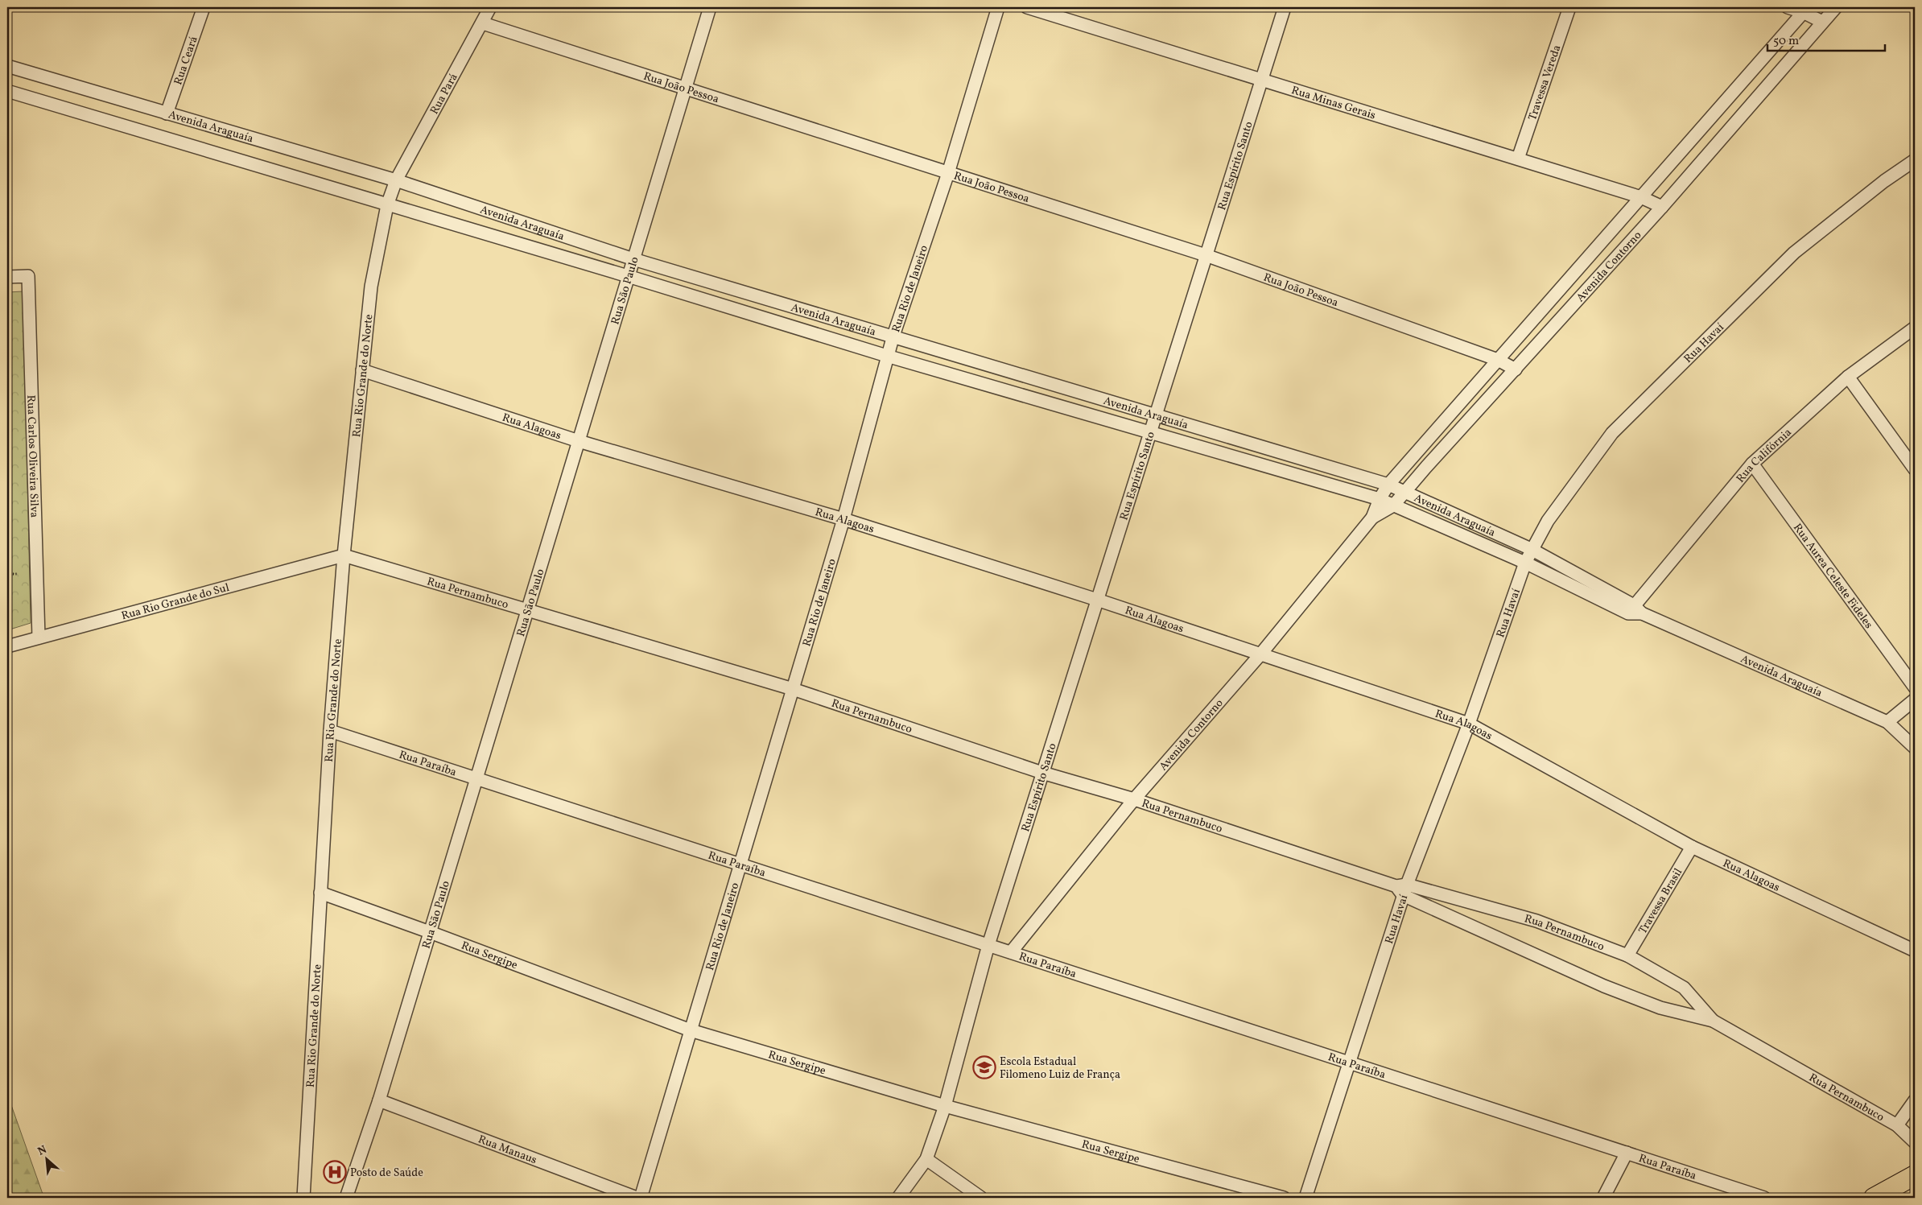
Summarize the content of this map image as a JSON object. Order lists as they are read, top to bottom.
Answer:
{
  "streets": {
    "street": [
      "Rua Ceará",
      "Travessa Vereda",
      "Rua João Pessoa",
      "Rua Pará",
      "Rua Minas Gerais",
      "Avenida Araguaía",
      "Rua Espírito Santo",
      "Avenida Contorno",
      "Rua Rio de Janeiro",
      "Rua São Paulo",
      "Rua Havaí",
      "Rua Rio Grande do Norte",
      "Rua Alagoas",
      "Rua Califórnia",
      "Rua Carlos Oliveira Silva",
      "Rua Aurea Celeste Fideles",
      "Rua Pernambuco",
      "Rua Rio Grande do Sul",
      "Rua Paraíba",
      "Travessa Brasil",
      "Rua Sergipe",
      "Rua Manaus"
    ]
  },
  "crossings": [
    ["Rua Ceará", "Avenida Araguaía"],
    ["Travessa Vereda", "Rua Minas Gerais"],
    ["Rua João Pessoa", "Rua Pará"],
    ["Rua João Pessoa", "Rua Espírito Santo"],
    ["Rua João Pessoa", "Avenida Contorno"],
    ["Rua João Pessoa", "Rua Rio de Janeiro"],
    ["Rua João Pessoa", "Rua São Paulo"],
    ["Rua Pará", "Avenida Araguaía"],
    ["Rua Pará", "Rua Rio Grande do Norte"],
    ["Rua Minas Gerais", "Rua Espírito Santo"],
    ["Rua Minas Gerais", "Avenida Contorno"],
    ["Avenida Araguaía", "Rua Espírito Santo"],
    ["Avenida Araguaía", "Avenida Contorno"],
    ["Avenida Araguaía", "Rua Rio de Janeiro"],
    ["Avenida Araguaía", "Rua São Paulo"],
    ["Avenida Araguaía", "Rua Havaí"],
    ["Avenida Araguaía", "Rua Rio Grande do Norte"],
    ["Avenida Araguaía", "Rua Califórnia"],
    ["Rua Espírito Santo", "Rua Alagoas"],
    ["Rua Espírito Santo", "Rua Pernambuco"],
    ["Rua Espírito Santo", "Rua Paraíba"],
    ["Rua Espírito Santo", "Rua Sergipe"],
    ["Avenida Contorno", "Rua Alagoas"],
    ["Avenida Contorno", "Rua Pernambuco"],
    ["Avenida Contorno", "Rua Paraíba"],
    ["Rua Rio de Janeiro", "Rua Alagoas"],
    ["Rua Rio de Janeiro", "Rua Pernambuco"],
    ["Rua Rio de Janeiro", "Rua Paraíba"],
    ["Rua Rio de Janeiro", "Rua Sergipe"],
    ["Rua São Paulo", "Rua Alagoas"],
    ["Rua São Paulo", "Rua Pernambuco"],
    ["Rua São Paulo", "Rua Paraíba"],
    ["Rua São Paulo", "Rua Sergipe"],
    ["Rua São Paulo", "Rua Manaus"],
    ["Rua Havaí", "Rua Alagoas"],
    ["Rua Havaí", "Rua Pernambuco"],
    ["Rua Havaí", "Rua Paraíba"],
    ["Rua Rio Grande do Norte", "Rua Alagoas"],
    ["Rua Rio Grande do Norte", "Rua Pernambuco"],
    ["Rua Rio Grande do Norte", "Rua Rio Grande do Sul"],
    ["Rua Rio Grande do Norte", "Rua Paraíba"],
    ["Rua Rio Grande do Norte", "Rua Sergipe"],
    ["Rua Alagoas", "Travessa Brasil"],
    ["Rua Califórnia", "Rua Aurea Celeste Fideles"],
    ["Rua Carlos Oliveira Silva", "Rua Rio Grande do Sul"],
    ["Rua Pernambuco", "Rua Rio Grande do Sul"],
    ["Rua Pernambuco", "Travessa Brasil"]
  ],
  "places": {
    "school or university": ["Escola Estadual Filomeno Luiz de França"],
    "hospital": ["Posto de Saúde"]
  },
  "scale_bar": "50 m",
  "north": "top left"
}
